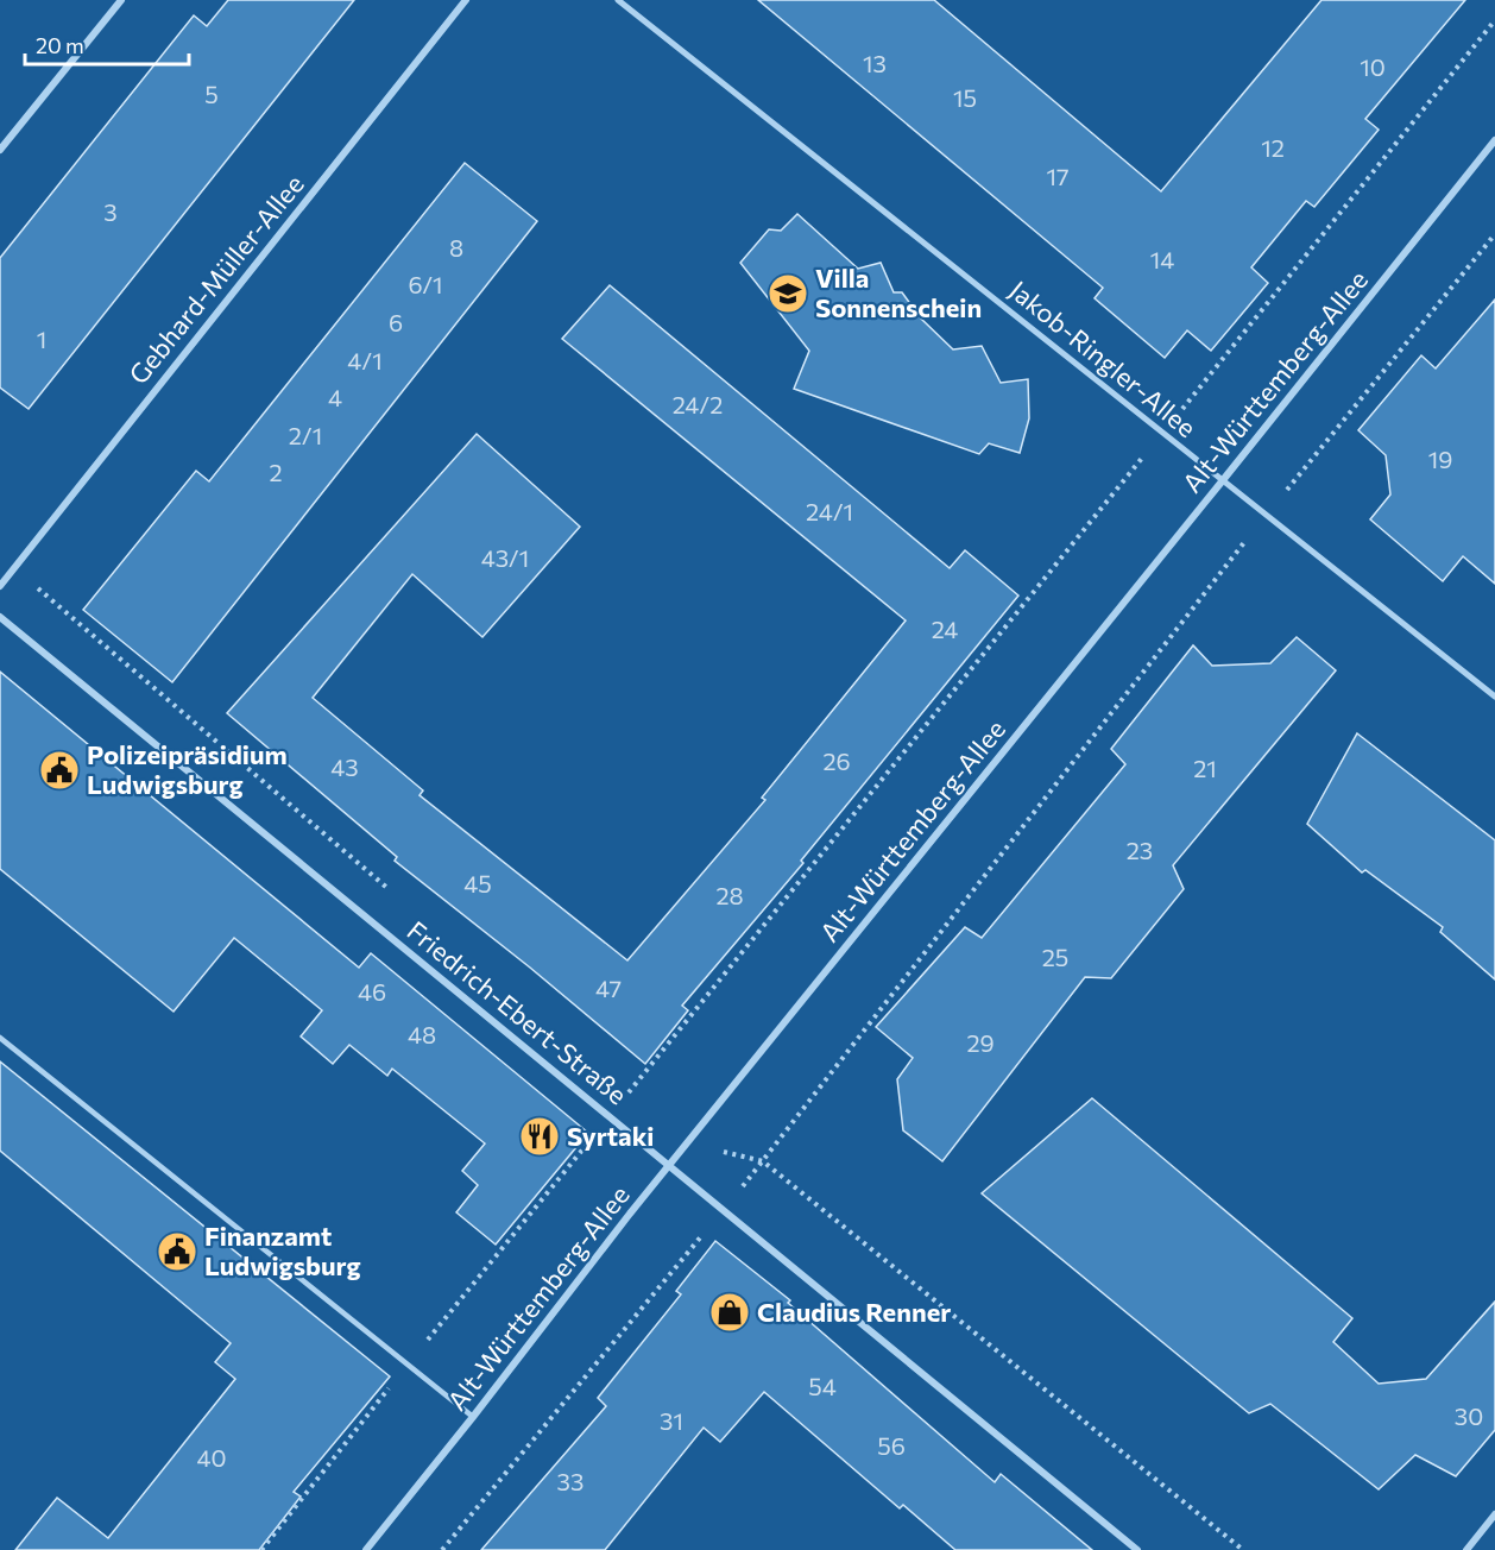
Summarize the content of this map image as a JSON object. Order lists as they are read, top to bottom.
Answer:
{
  "streets": {
    "street": [
      "Gebhard-Müller-Allee",
      "Jakob-Ringler-Allee",
      "Alt-Württemberg-Allee",
      "Friedrich-Ebert-Straße"
    ]
  },
  "crossings": [
    ["Jakob-Ringler-Allee", "Alt-Württemberg-Allee"],
    ["Alt-Württemberg-Allee", "Friedrich-Ebert-Straße"]
  ],
  "places": {
    "school or university": ["Villa Sonnenschein"],
    "public building": ["Polizeipräsidium Ludwigsburg", "Finanzamt Ludwigsburg"],
    "restaurant": ["Syrtaki"],
    "shop": ["Claudius Renner"]
  },
  "house_numbers": [
    "13",
    "10",
    "5",
    "15",
    "12",
    "17",
    "3",
    "8",
    "14",
    "6/1",
    "6",
    "1",
    "4/1",
    "4",
    "24/2",
    "2/1",
    "19",
    "2",
    "24/1",
    "43/1",
    "24",
    "26",
    "43",
    "21",
    "23",
    "45",
    "28",
    "25",
    "47",
    "46",
    "48",
    "29",
    "54",
    "30",
    "31",
    "56",
    "40",
    "33"
  ],
  "scale_bar": "20 m"
}
